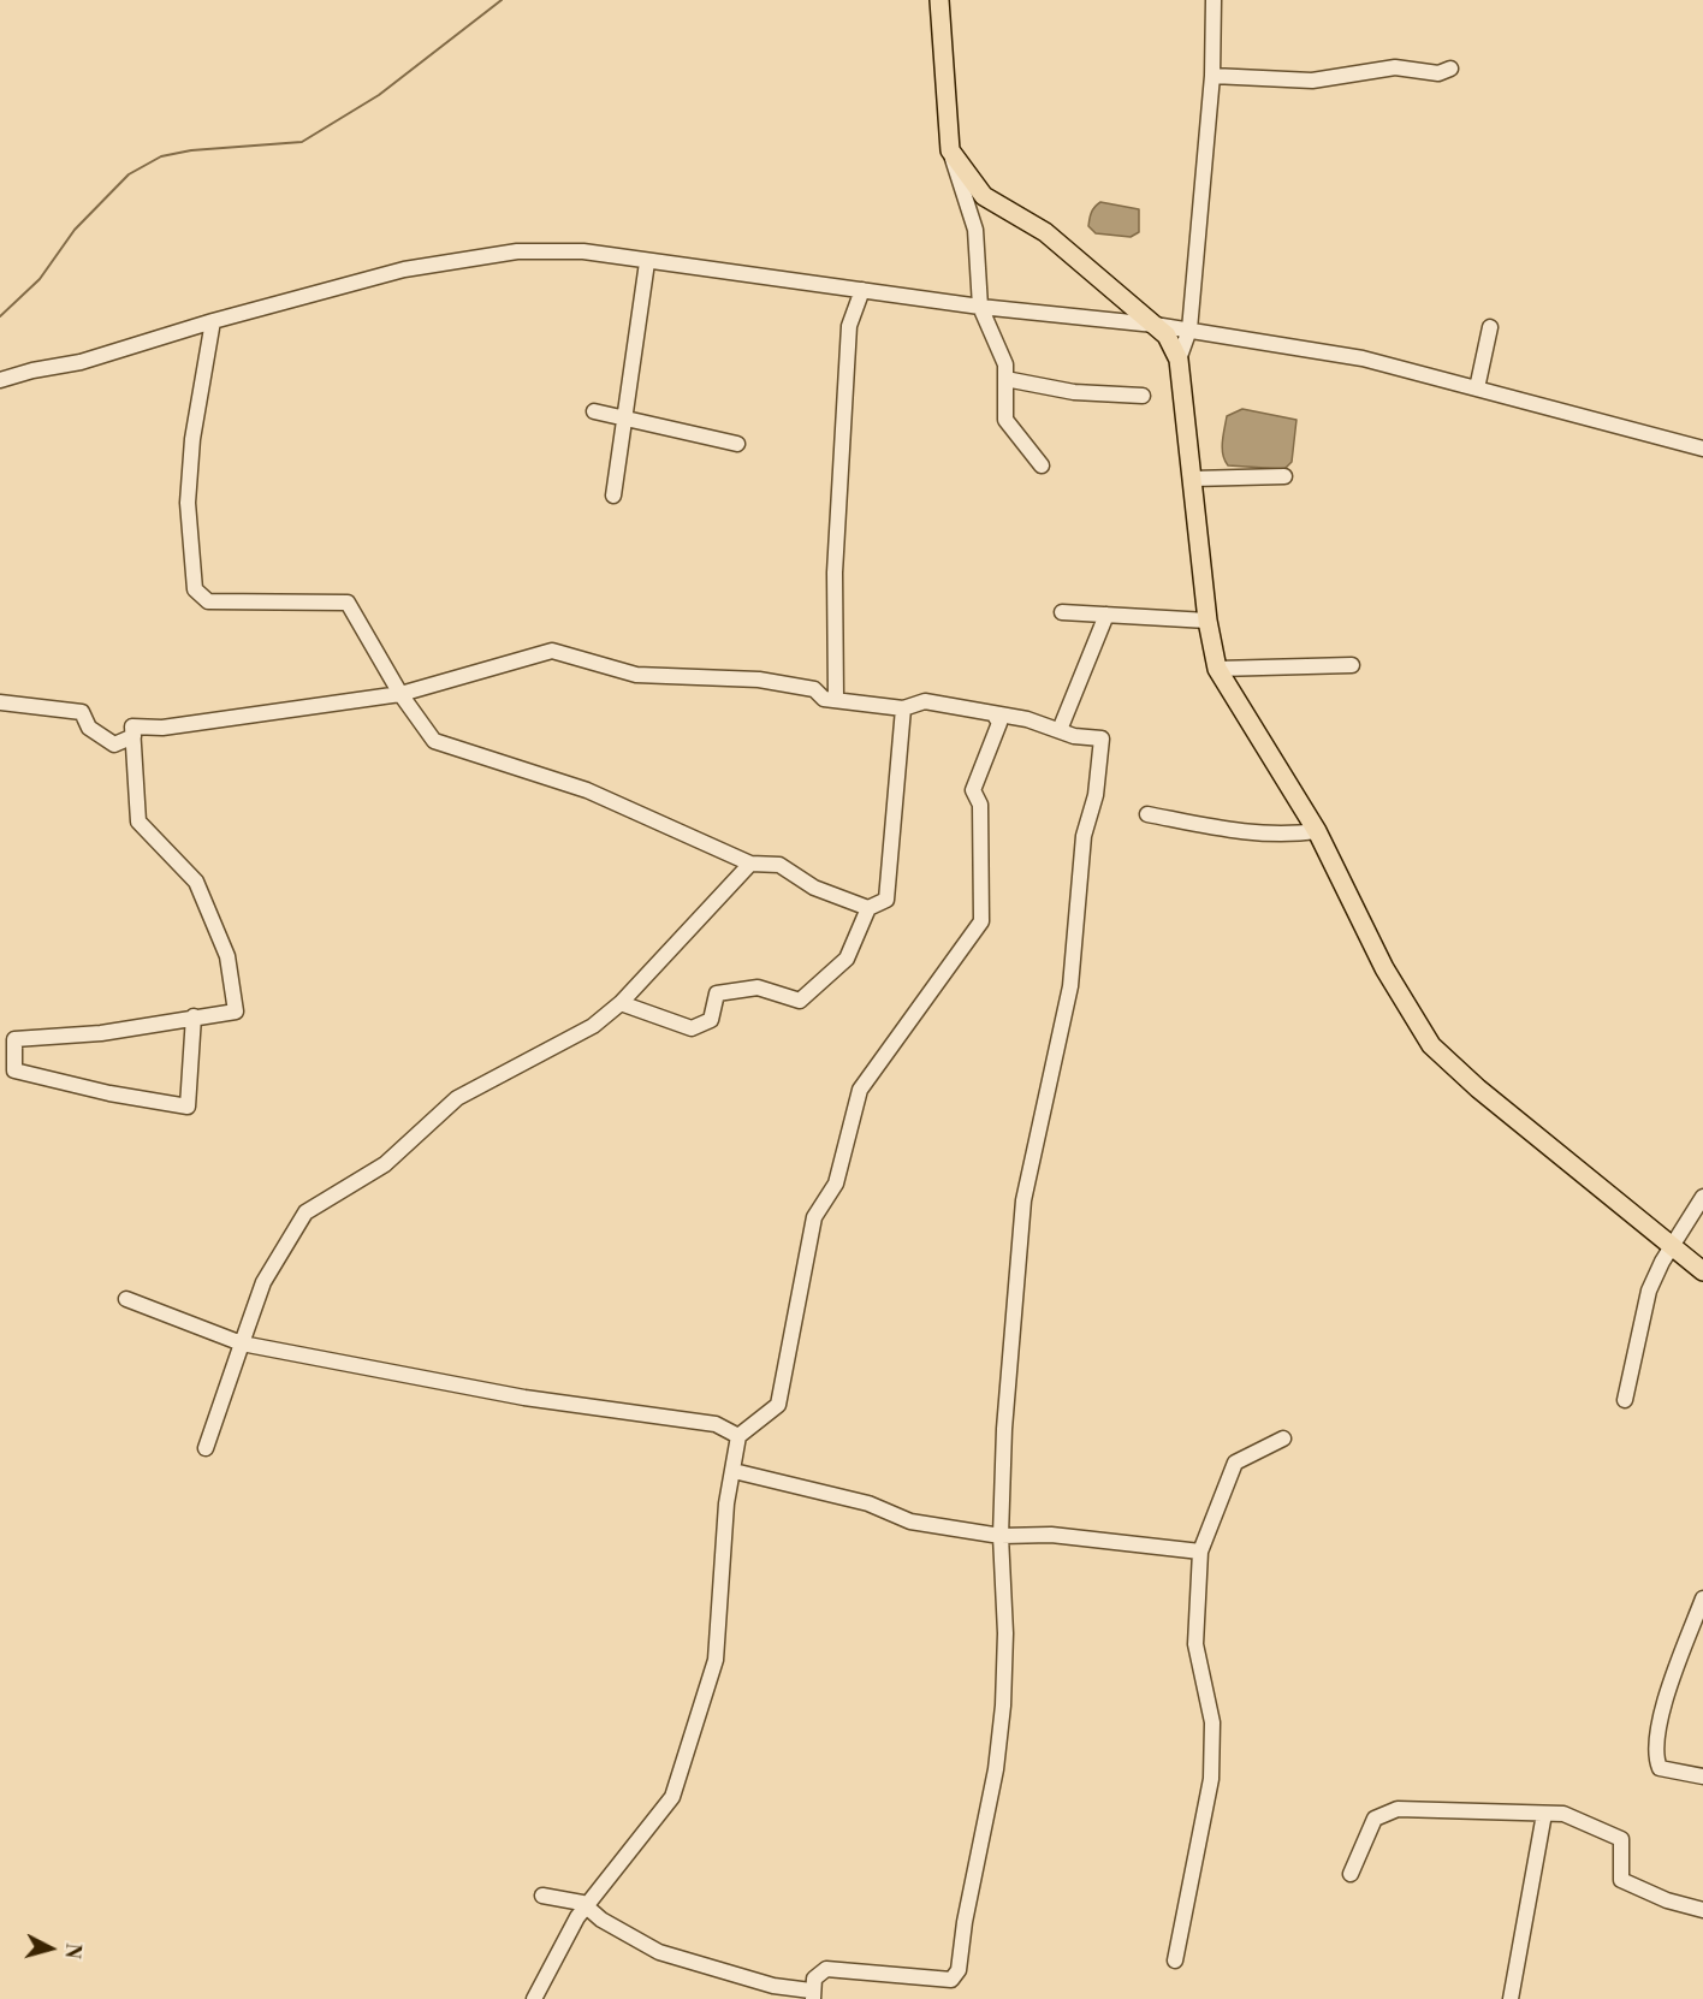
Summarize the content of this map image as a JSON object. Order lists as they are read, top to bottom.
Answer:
{
  "north": "right"
}
